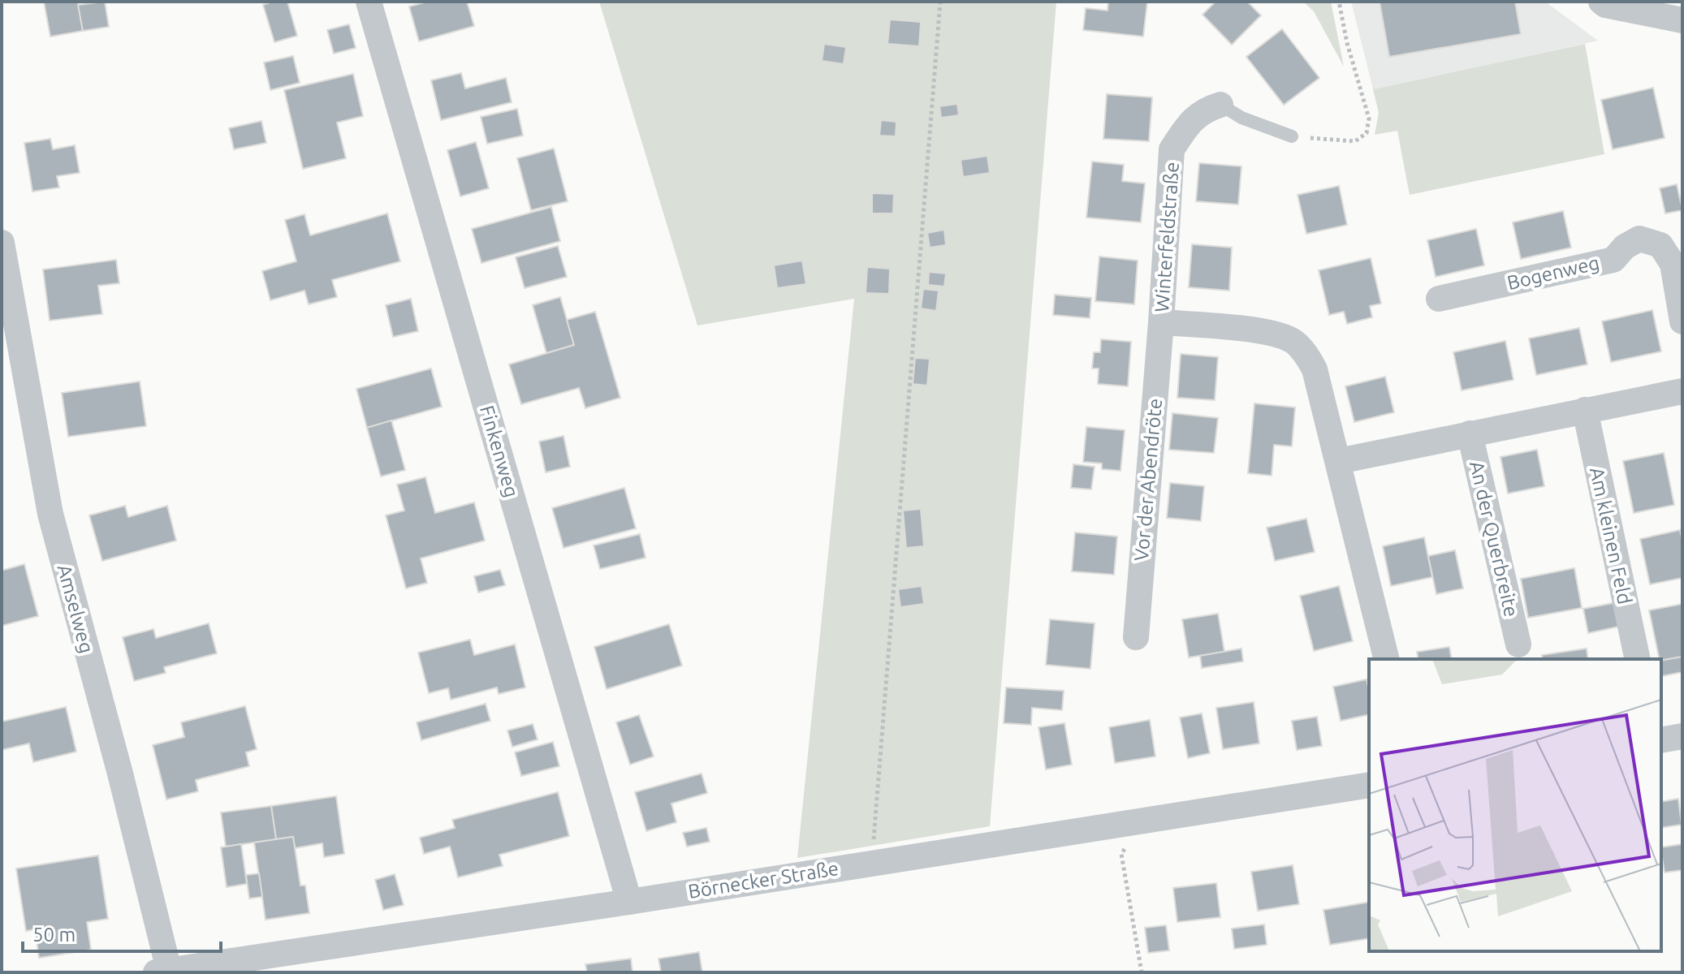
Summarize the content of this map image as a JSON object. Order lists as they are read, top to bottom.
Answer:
{
  "streets": {
    "street": [
      "Winterfeldstraße",
      "Bogenweg",
      "Finkenweg",
      "Vor der Abendröte",
      "Am kleinen Feld",
      "An der Querbreite",
      "Amselweg",
      "Börnecker Straße"
    ]
  },
  "crossings": [
    ["Winterfeldstraße", "Vor der Abendröte"],
    ["Finkenweg", "Börnecker Straße"],
    ["Amselweg", "Börnecker Straße"]
  ],
  "scale_bar": "50 m"
}
